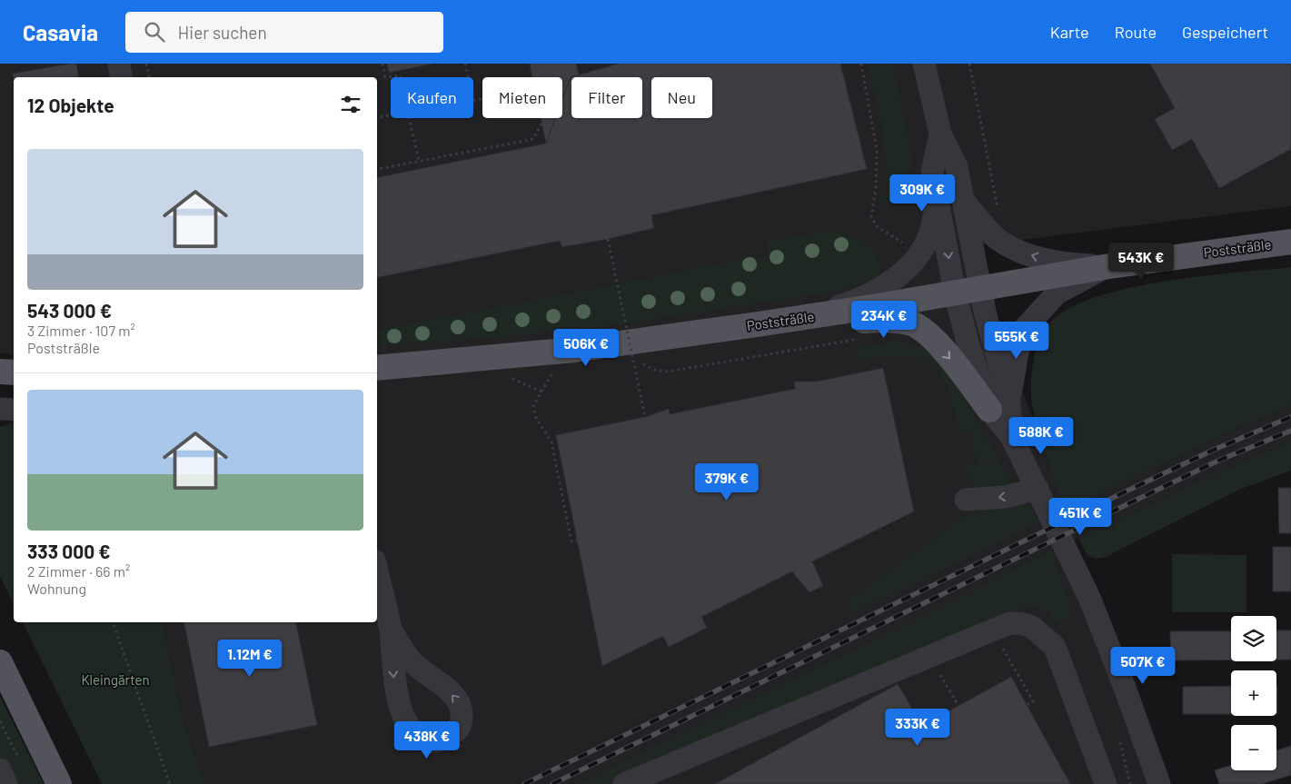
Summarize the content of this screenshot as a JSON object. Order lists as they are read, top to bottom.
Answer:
{
  "streets": {
    "main road": ["Poststräßle"]
  },
  "parks": ["Kleingärten"],
  "page": {
    "header": "Casavia",
    "search": "Hier suchen",
    "nav": ["Karte", "Route", "Gespeichert"],
    "chip": [
      "Kaufen",
      "Mieten",
      "Filter",
      "Neu"
    ],
    "heading": "12 Objekte",
    "list": [
      {
        "name": "543 000 €",
        "note": "3 Zimmer · 107 m² · Poststräßle"
      },
      {
        "name": "333 000 €",
        "note": "2 Zimmer · 66 m² · Wohnung"
      }
    ],
    "price": [
      "309K €",
      "543K €",
      "234K €",
      "555K €",
      "506K €",
      "588K €",
      "379K €",
      "451K €",
      "1.12M €",
      "507K €",
      "333K €",
      "438K €"
    ],
    "map_buttons": ["+", "−"]
  }
}
